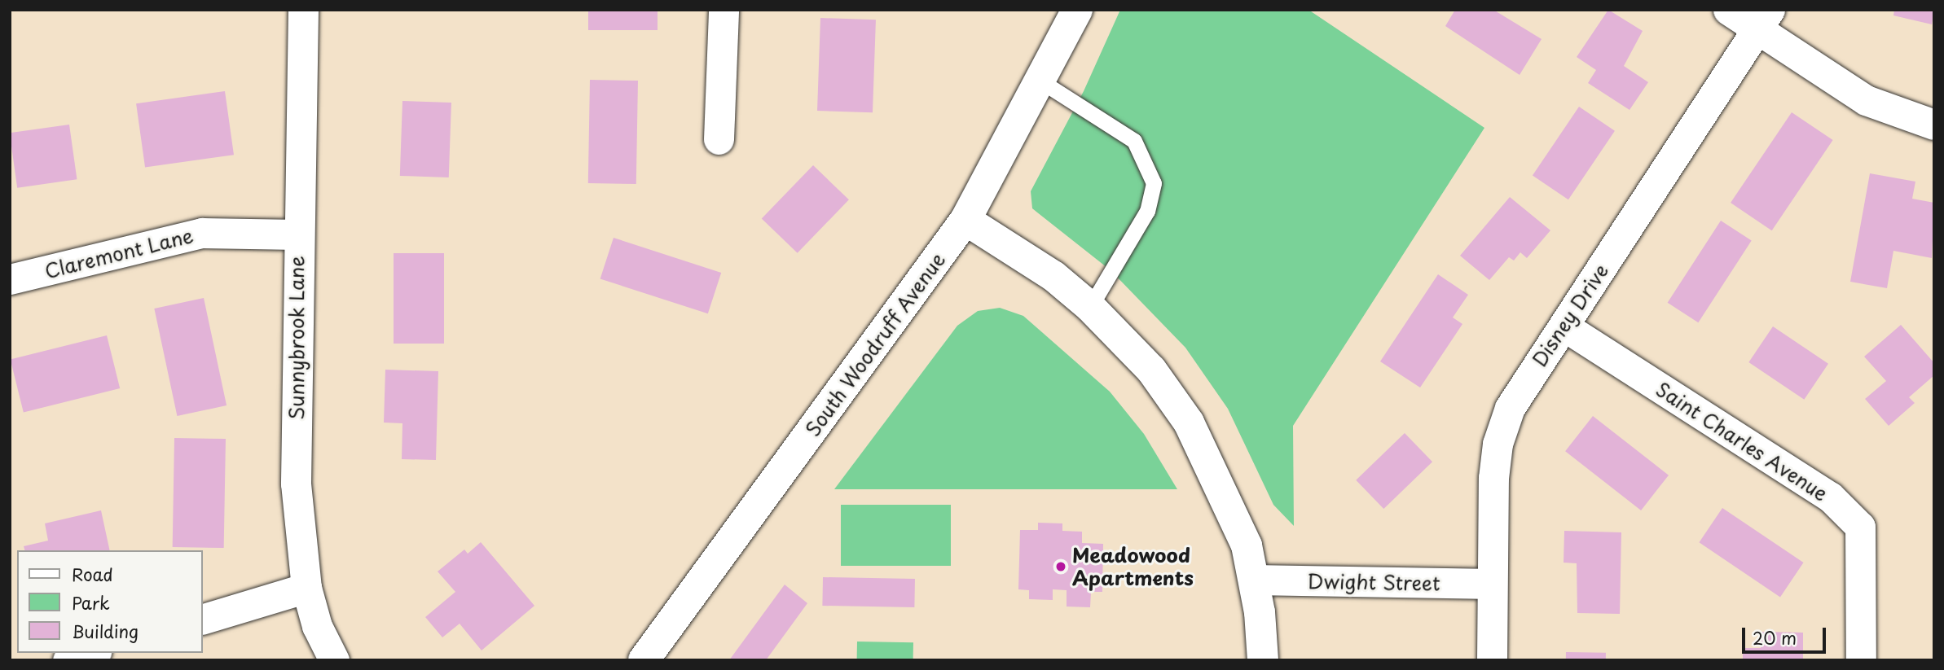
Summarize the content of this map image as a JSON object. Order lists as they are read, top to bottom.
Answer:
{
  "streets": {
    "main road": ["South Woodruff Avenue"],
    "street": [
      "Claremont Lane",
      "Disney Drive",
      "Sunnybrook Lane",
      "Saint Charles Avenue",
      "Dwight Street"
    ]
  },
  "crossings": [
    ["Claremont Lane", "Sunnybrook Lane"],
    ["Disney Drive", "Saint Charles Avenue"],
    ["Disney Drive", "Dwight Street"]
  ],
  "places": ["Meadowood Apartments"],
  "legend": ["Road", "Park", "Building"],
  "scale_bar": "20 m"
}
